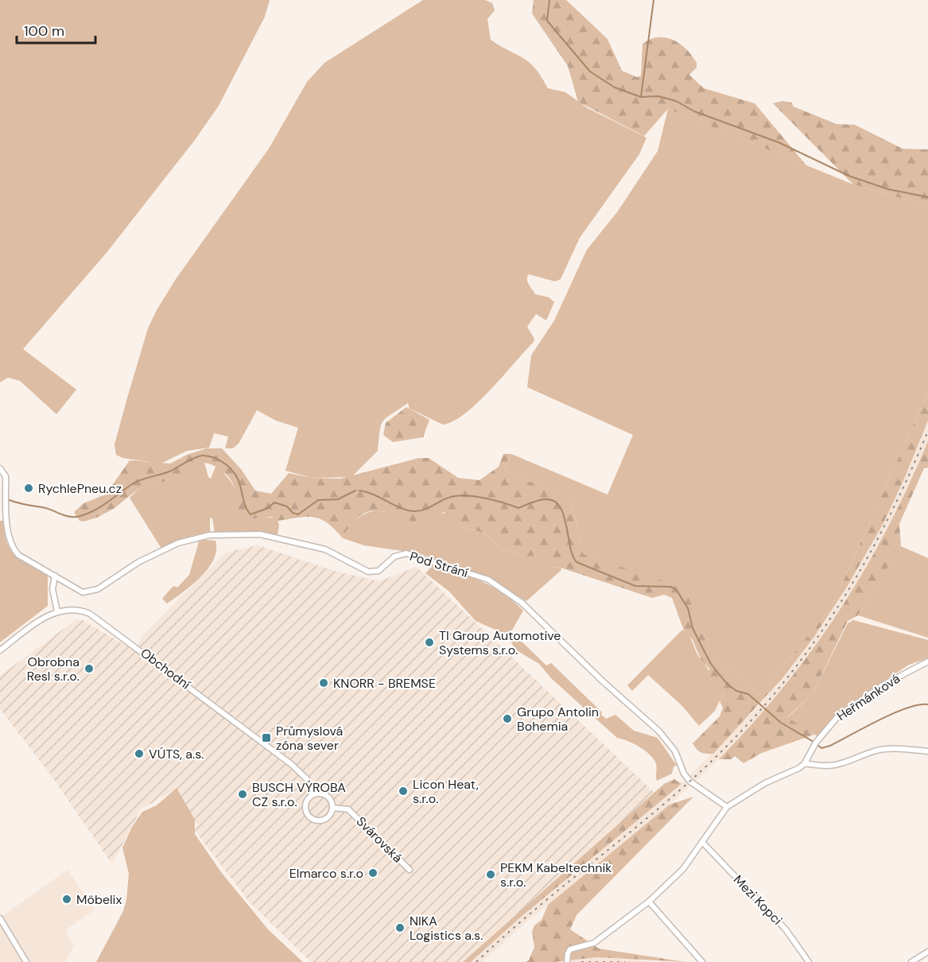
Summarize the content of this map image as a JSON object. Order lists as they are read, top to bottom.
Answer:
{
  "streets": {
    "street": [
      "Pod Strání",
      "Obchodní",
      "Heřmánková",
      "Svárovská",
      "Mezi Kopci"
    ]
  },
  "crossings": [
    ["Obchodní", "Svárovská"]
  ],
  "places": {
    "other": [
      "RychlePneu.cz",
      "TI Group Automotive Systems s.r.o.",
      "Obrobna Resl s.r.o.",
      "KNORR - BREMSE",
      "Grupo Antolin Bohemia",
      "VÚTS, a.s.",
      "Licon Heat, s.r.o.",
      "BUSCH VÝROBA CZ s.r.o.",
      "Elmarco s.r.o",
      "PEKM Kabeltechnik s.r.o.",
      "Möbelix",
      "NIKA Logistics a.s."
    ],
    "transit": ["Průmyslová zóna sever"]
  },
  "scale_bar": "100 m"
}
